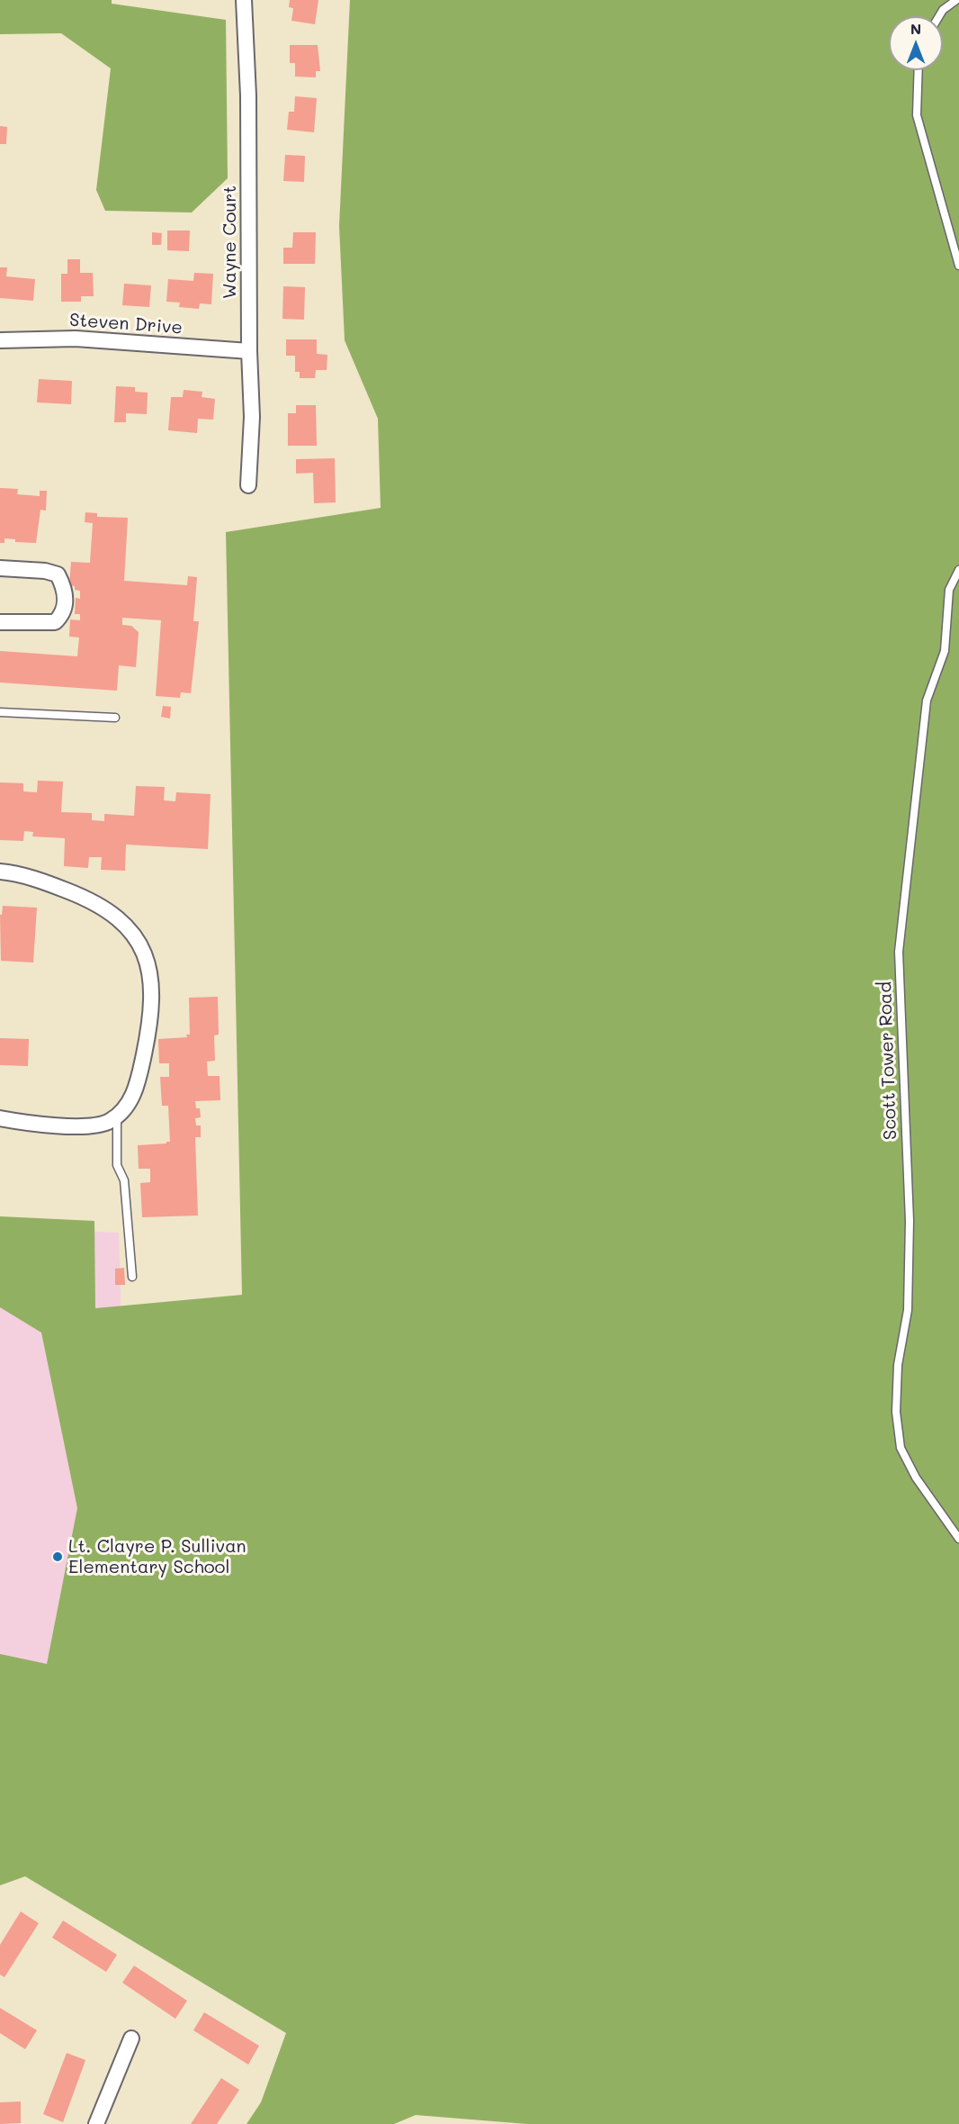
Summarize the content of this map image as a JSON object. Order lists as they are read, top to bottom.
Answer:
{
  "streets": {
    "street": ["Wayne Court", "Steven Drive"],
    "lane": ["Scott Tower Road"]
  },
  "crossings": [
    ["Wayne Court", "Steven Drive"]
  ],
  "places": ["Lt. Clayre P. Sullivan Elementary School"],
  "north": "top"
}
